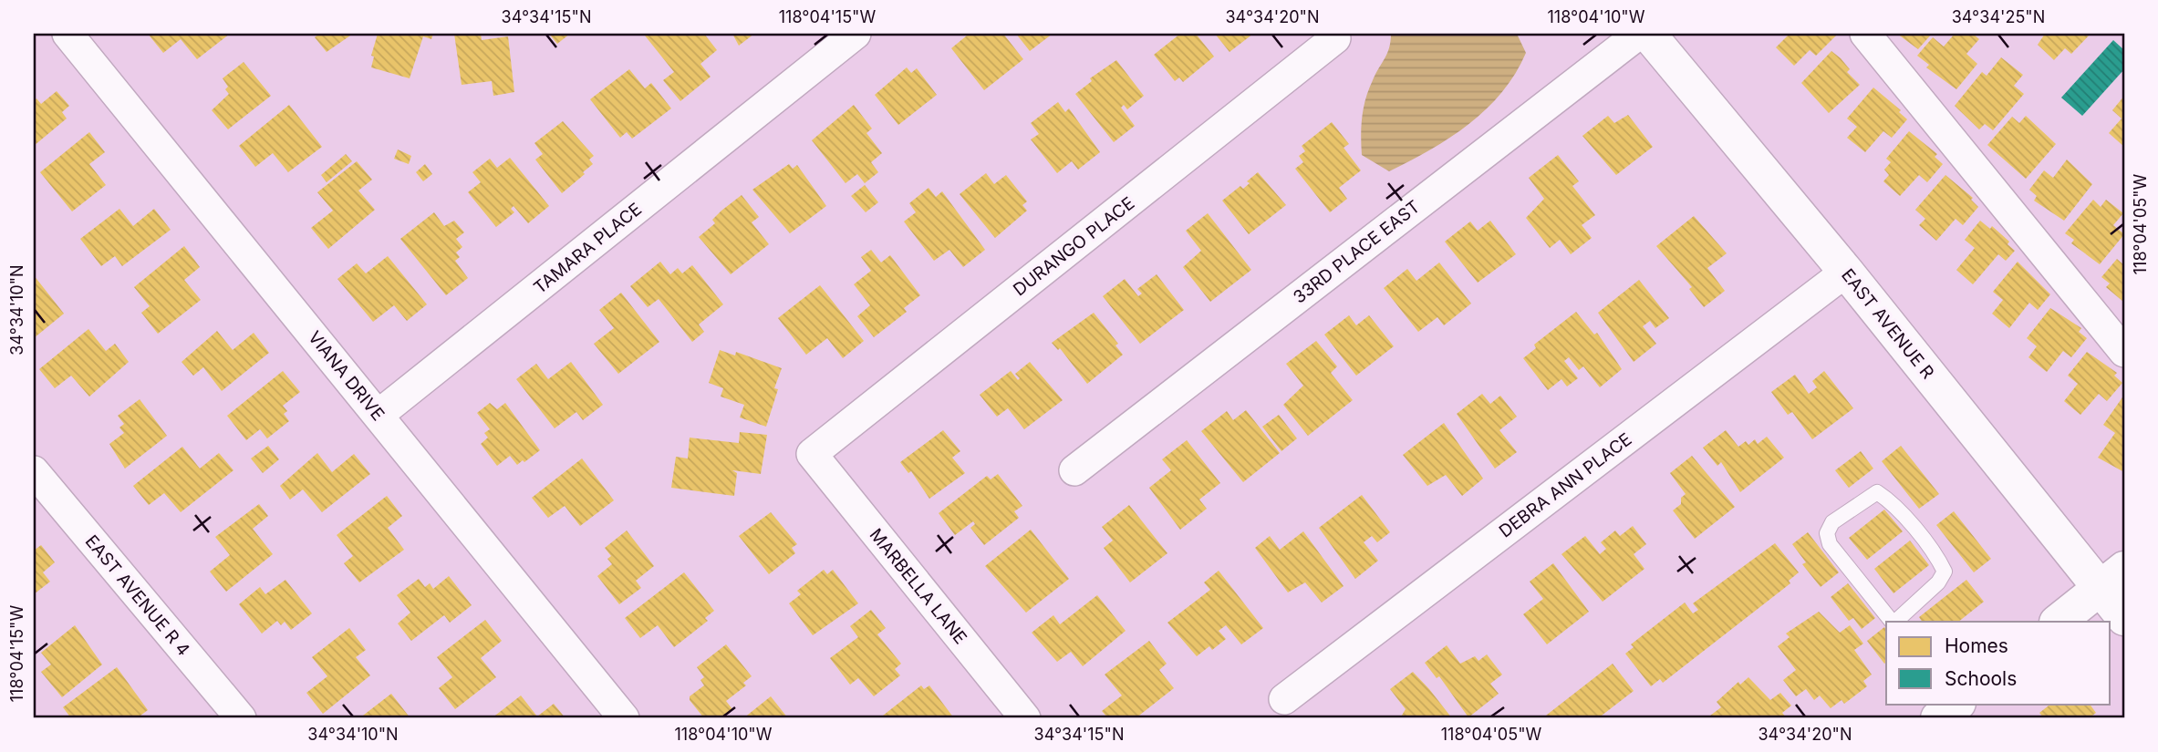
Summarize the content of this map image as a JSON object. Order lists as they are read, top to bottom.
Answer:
{
  "streets": {
    "main road": ["EAST AVENUE R"],
    "street": [
      "DURANGO PLACE",
      "TAMARA PLACE",
      "33RD PLACE EAST",
      "VIANA DRIVE",
      "DEBRA ANN PLACE",
      "MARBELLA LANE",
      "EAST AVENUE R 4"
    ]
  },
  "crossings": [
    ["DURANGO PLACE", "MARBELLA LANE"],
    ["TAMARA PLACE", "VIANA DRIVE"],
    ["EAST AVENUE R", "DEBRA ANN PLACE"]
  ],
  "legend": ["Homes", "Schools"],
  "coordinates": [
    "34°34'15\"N",
    "118°04'15\"W",
    "34°34'20\"N",
    "118°04'10\"W",
    "34°34'25\"N",
    "118°04'05\"W",
    "34°34'10\"N"
  ]
}
